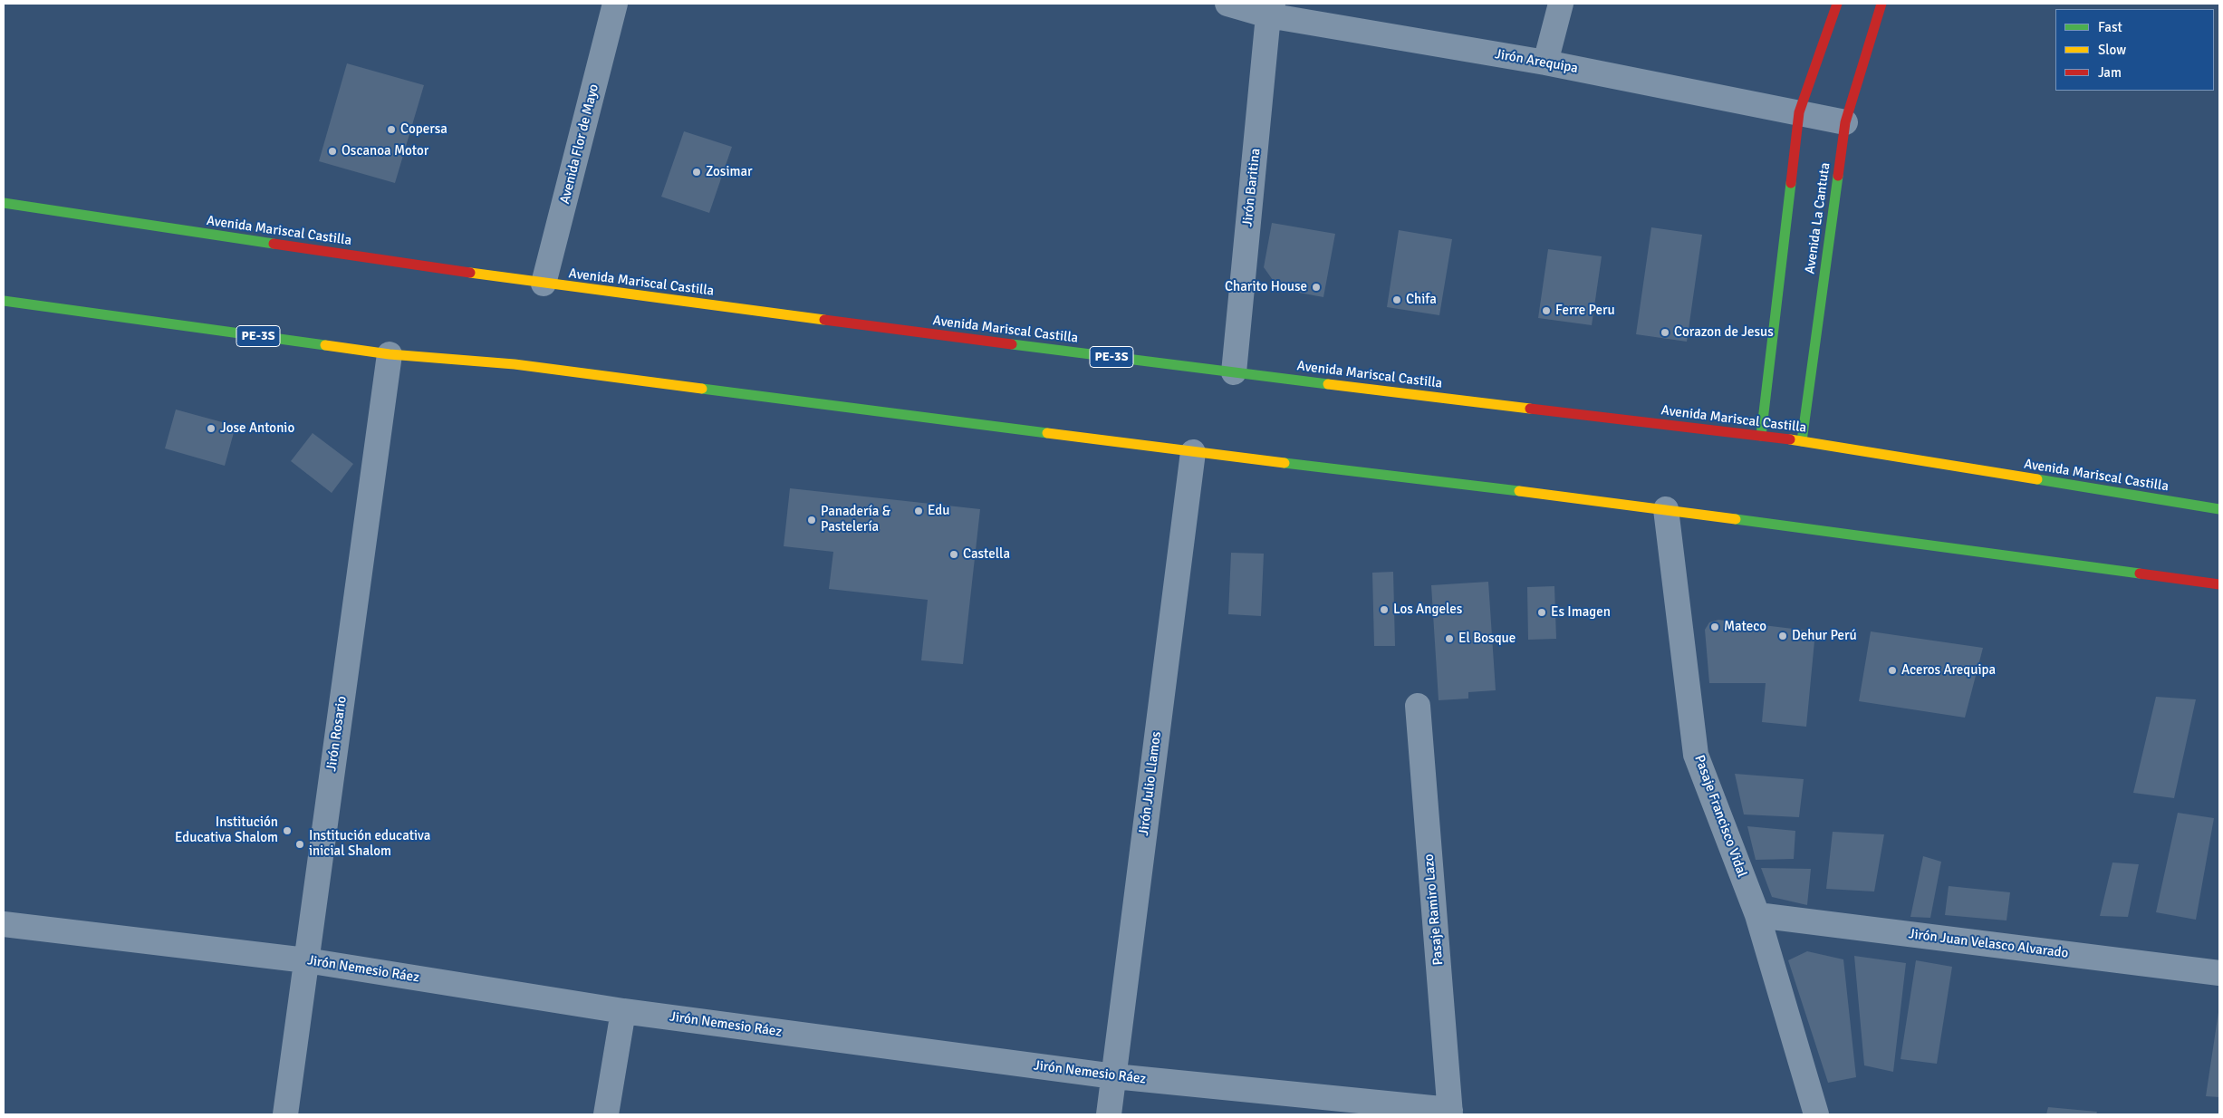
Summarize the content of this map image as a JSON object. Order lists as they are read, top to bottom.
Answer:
{
  "streets": {
    "main road": ["Avenida La Cantuta", "Avenida Mariscal Castilla", "PE-3S"],
    "street": [
      "Jirón Arequipa",
      "Avenida Flor de Mayo",
      "Jirón Baritina",
      "Jirón Rosario",
      "Jirón Julio Llamos",
      "Pasaje Francisco Vidal",
      "Pasaje Ramiro Lazo",
      "Jirón Juan Velasco Alvarado",
      "Jirón Nemesio Ráez"
    ]
  },
  "crossings": [
    ["Jirón Arequipa", "Jirón Baritina"],
    ["Jirón Arequipa", "Avenida La Cantuta"],
    ["Avenida Flor de Mayo", "Avenida Mariscal Castilla"],
    ["Jirón Baritina", "Avenida Mariscal Castilla"],
    ["Avenida La Cantuta", "Avenida Mariscal Castilla"],
    ["PE-3S", "Jirón Rosario"],
    ["PE-3S", "Jirón Julio Llamos"],
    ["PE-3S", "Pasaje Francisco Vidal"],
    ["Jirón Rosario", "Jirón Nemesio Ráez"],
    ["Jirón Julio Llamos", "Jirón Nemesio Ráez"],
    ["Pasaje Francisco Vidal", "Jirón Juan Velasco Alvarado"],
    ["Pasaje Ramiro Lazo", "Jirón Nemesio Ráez"]
  ],
  "places": [
    "Copersa",
    "Oscanoa Motor",
    "Zosimar",
    "Charito House",
    "Chifa",
    "Ferre Peru",
    "Corazon de Jesus",
    "Jose Antonio",
    "Edu",
    "Panadería & Pastelería",
    "Castella",
    "Los Angeles",
    "Es Imagen",
    "Mateco",
    "Dehur Perú",
    "El Bosque",
    "Aceros Arequipa",
    "Institución Educativa Shalom",
    "Institución educativa inicial Shalom"
  ],
  "legend": ["Fast", "Slow", "Jam"]
}
